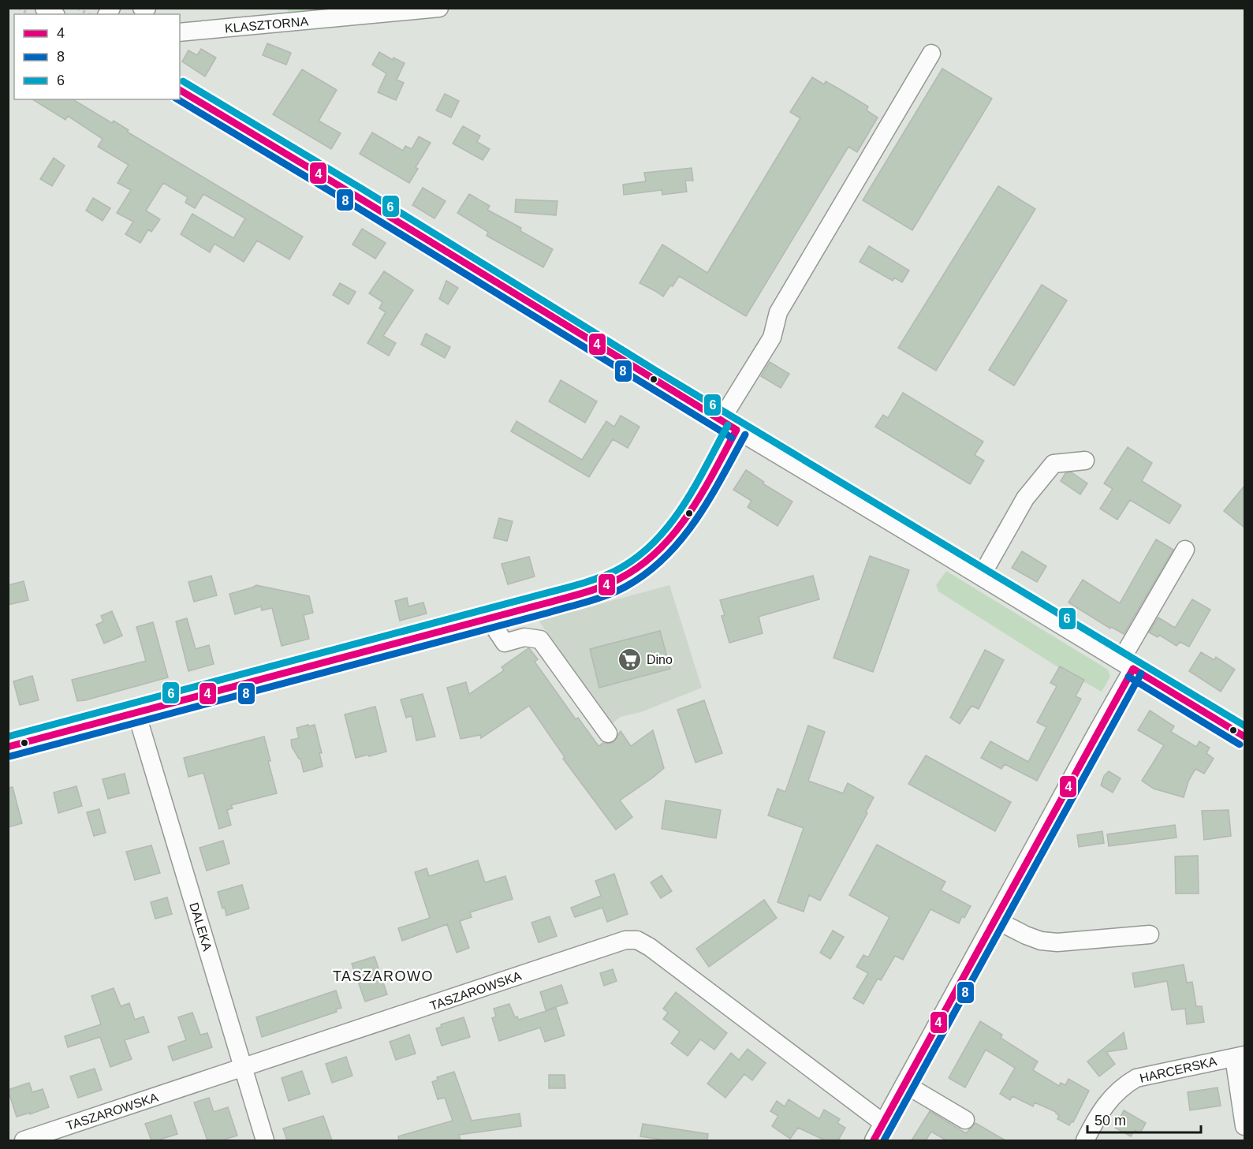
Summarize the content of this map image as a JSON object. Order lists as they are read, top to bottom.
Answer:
{
  "streets": {
    "street": [
      "KLASZTORNA",
      "DALEKA",
      "TASZAROWSKA",
      "HARCERSKA"
    ]
  },
  "crossings": [
    ["DALEKA", "TASZAROWSKA"]
  ],
  "districts": ["TASZAROWO"],
  "places": {
    "supermarket": ["Dino"]
  },
  "lines": ["transit line 6", "transit line 4", "transit line 8"],
  "legend": ["4", "8", "6"],
  "scale_bar": "50 m"
}
